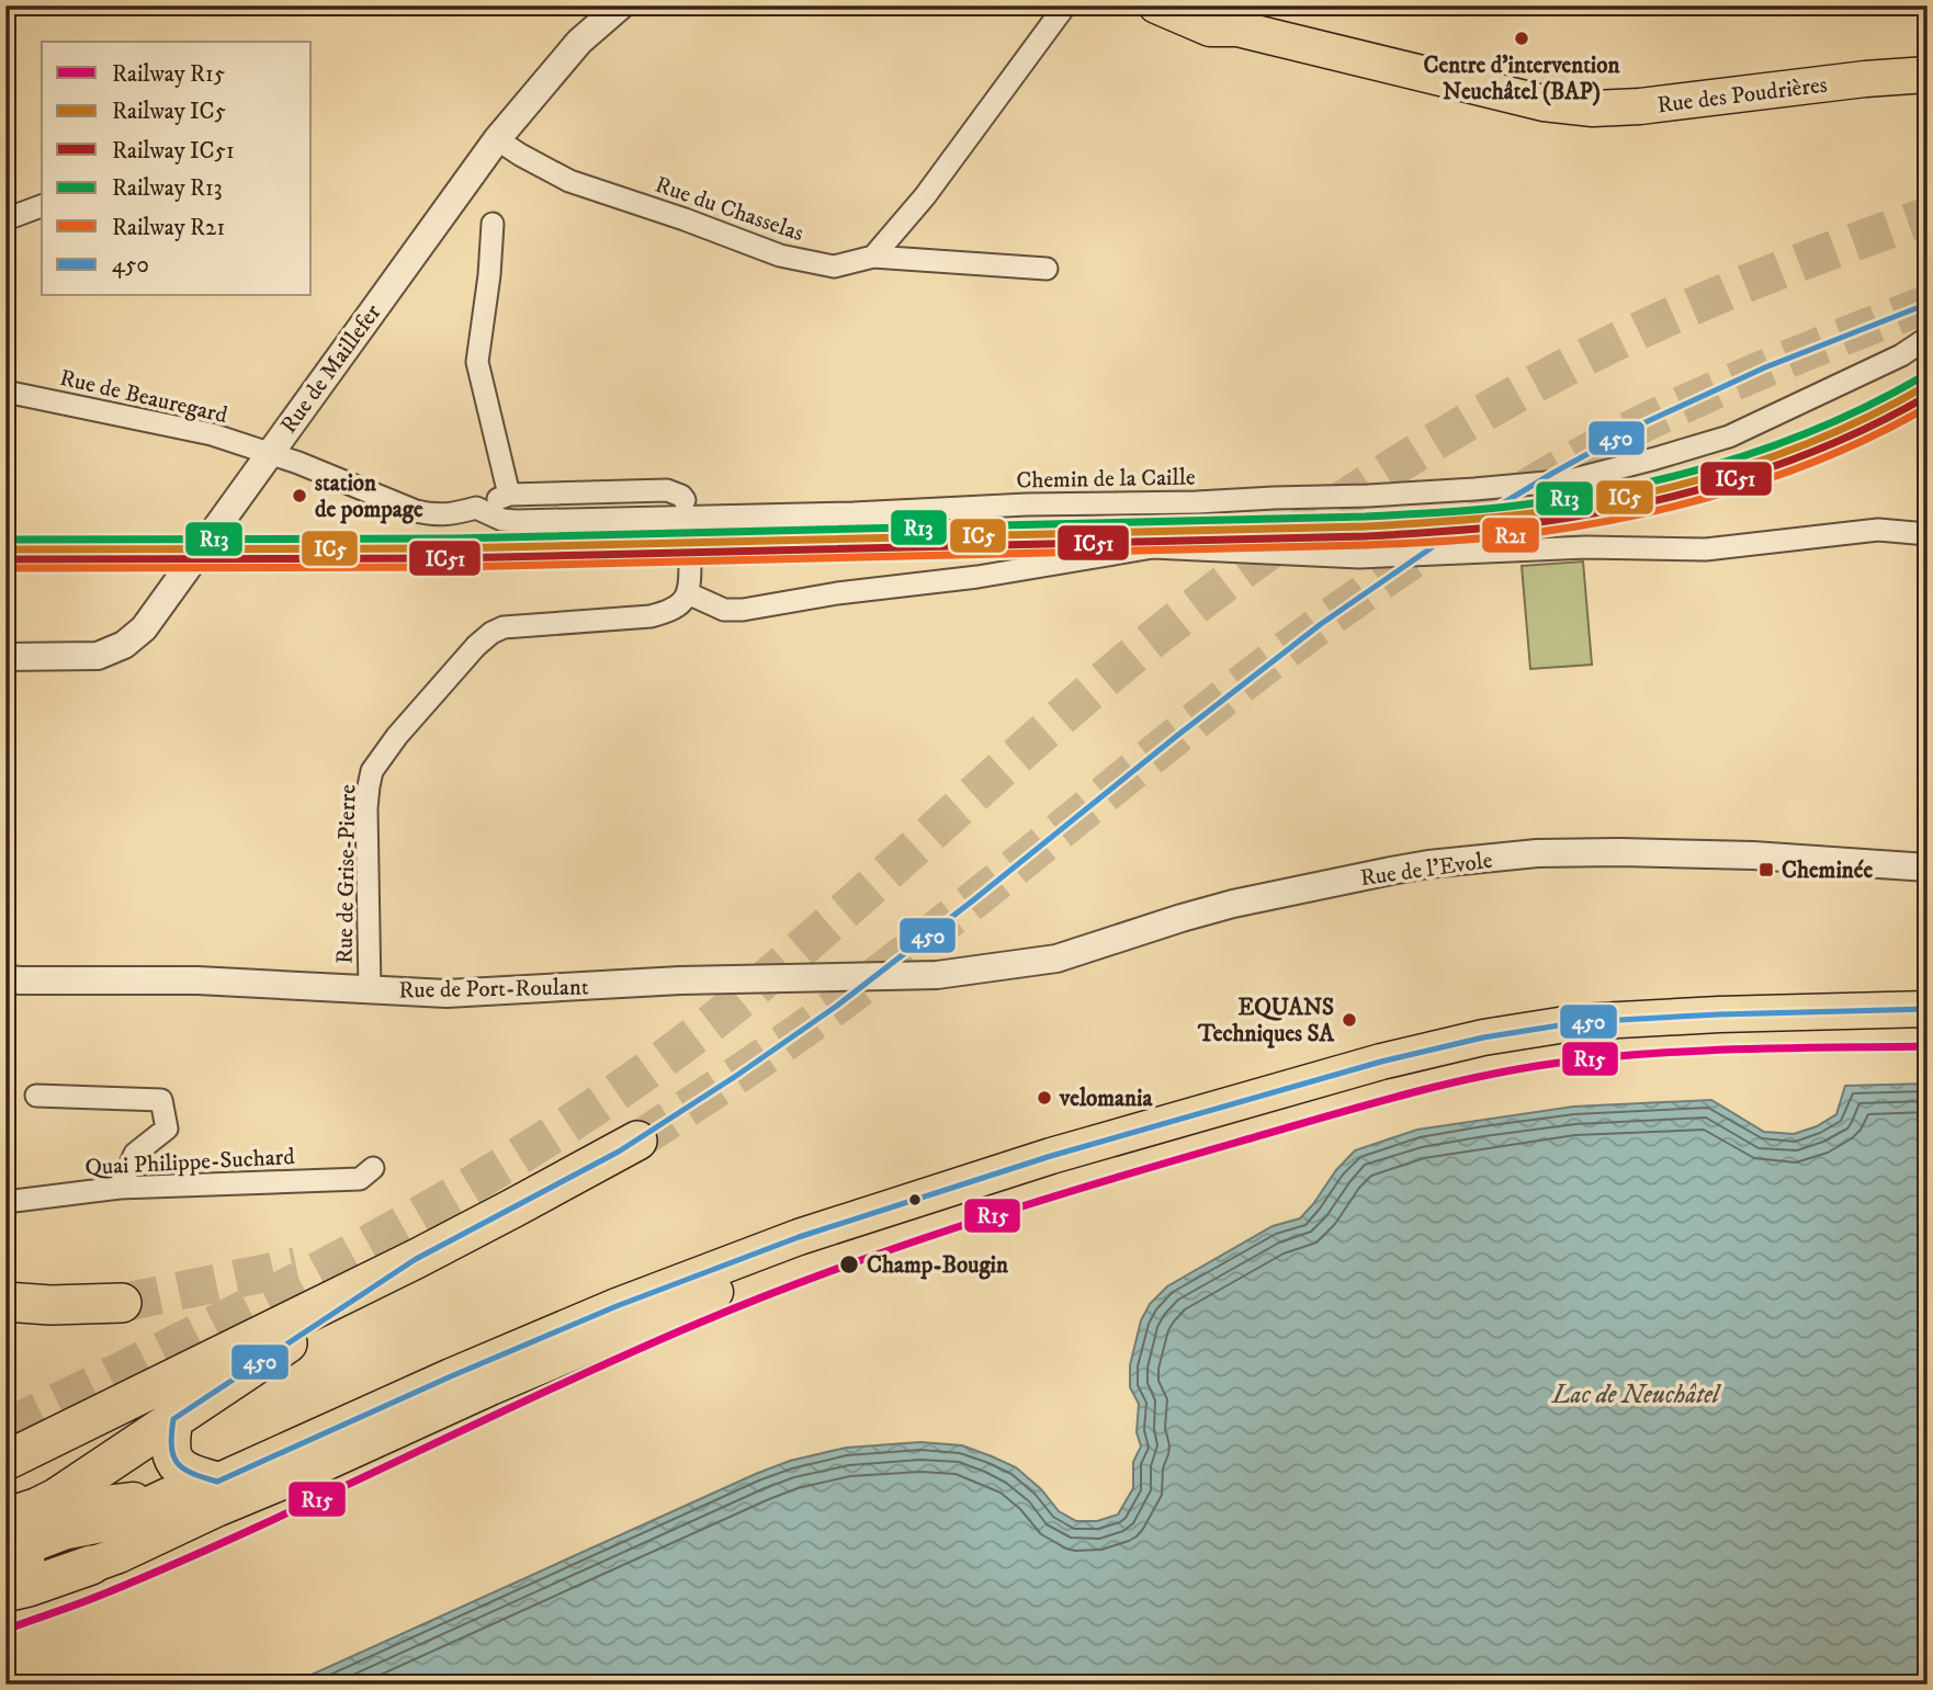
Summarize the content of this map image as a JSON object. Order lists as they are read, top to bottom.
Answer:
{
  "streets": {
    "main road": ["Rue des Poudrières"],
    "street": [
      "Rue du Chasselas",
      "Rue de Maillefer",
      "Rue de Beauregard",
      "Chemin de la Caille",
      "Rue de l'Evole",
      "Rue de Grise-Pierre",
      "Rue de Port-Roulant",
      "Quai Philippe-Suchard"
    ]
  },
  "crossings": [
    ["Rue du Chasselas", "Rue de Maillefer"],
    ["Rue de Maillefer", "Rue de Beauregard"],
    ["Rue de l'Evole", "Rue de Port-Roulant"],
    ["Rue de Grise-Pierre", "Rue de Port-Roulant"]
  ],
  "water": ["Lac de Neuchâtel"],
  "places": {
    "other": [
      "Centre d'intervention Neuchâtel (BAP)",
      "station de pompage",
      "EQUANS Techniques SA",
      "velomania",
      "Champ-Bougin"
    ],
    "transit": ["Cheminée"]
  },
  "lines": [
    "transit line 450",
    "rail line R13",
    "rail line IC5",
    "rail line IC51",
    "rail line R21",
    "rail line R15"
  ],
  "legend": [
    "Railway R15",
    "Railway IC5",
    "Railway IC51",
    "Railway R13",
    "Railway R21",
    "450"
  ]
}
